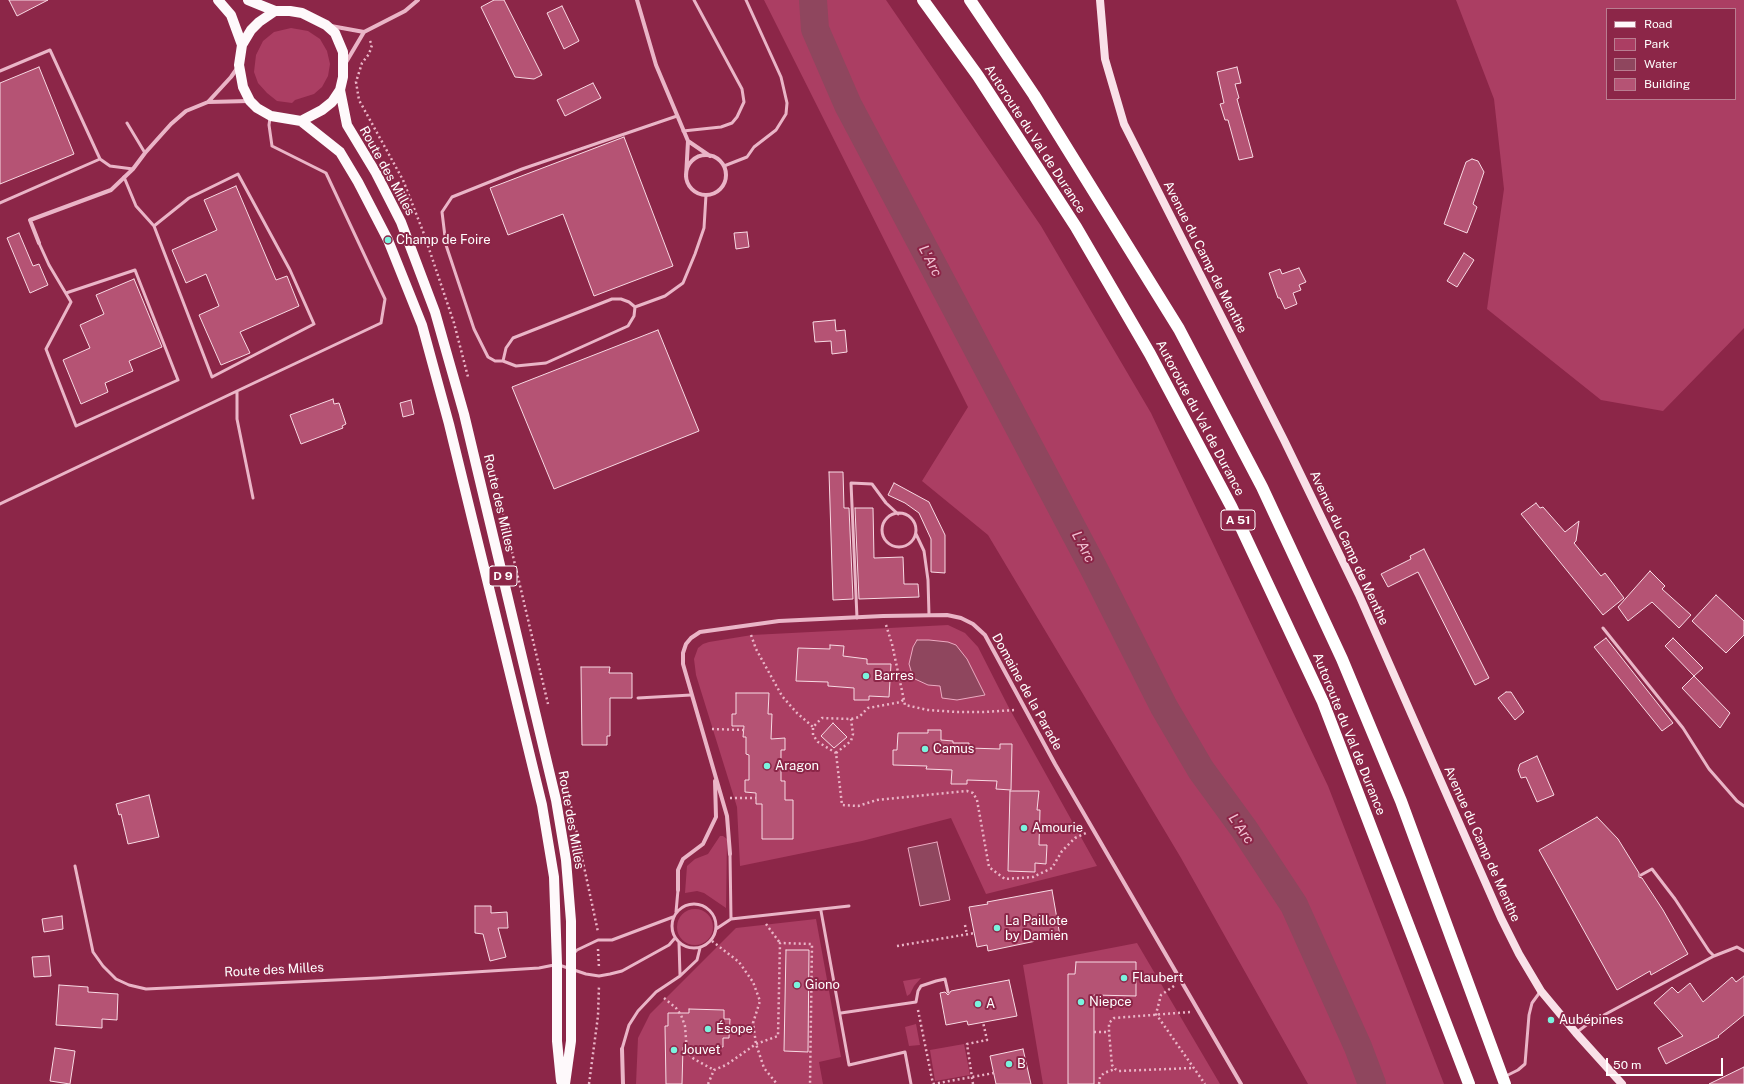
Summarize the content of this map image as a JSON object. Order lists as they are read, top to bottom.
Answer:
{
  "streets": {
    "highway": ["Autoroute du Val de Durance", "A 51"],
    "main road": ["Route des Milles", "Avenue du Camp de Menthe", "D 9"],
    "street": ["Domaine de la Parade"]
  },
  "water": ["L'Arc"],
  "places": [
    "Champ de Foire",
    "Barres",
    "Camus",
    "Aragon",
    "Amourie",
    "La Paillote by Damien",
    "Flaubert",
    "Giono",
    "Niepce",
    "A",
    "Aubépines",
    "Ésope",
    "Jouvet",
    "B"
  ],
  "legend": [
    "Road",
    "Park",
    "Water",
    "Building"
  ],
  "scale_bar": "50 m"
}
